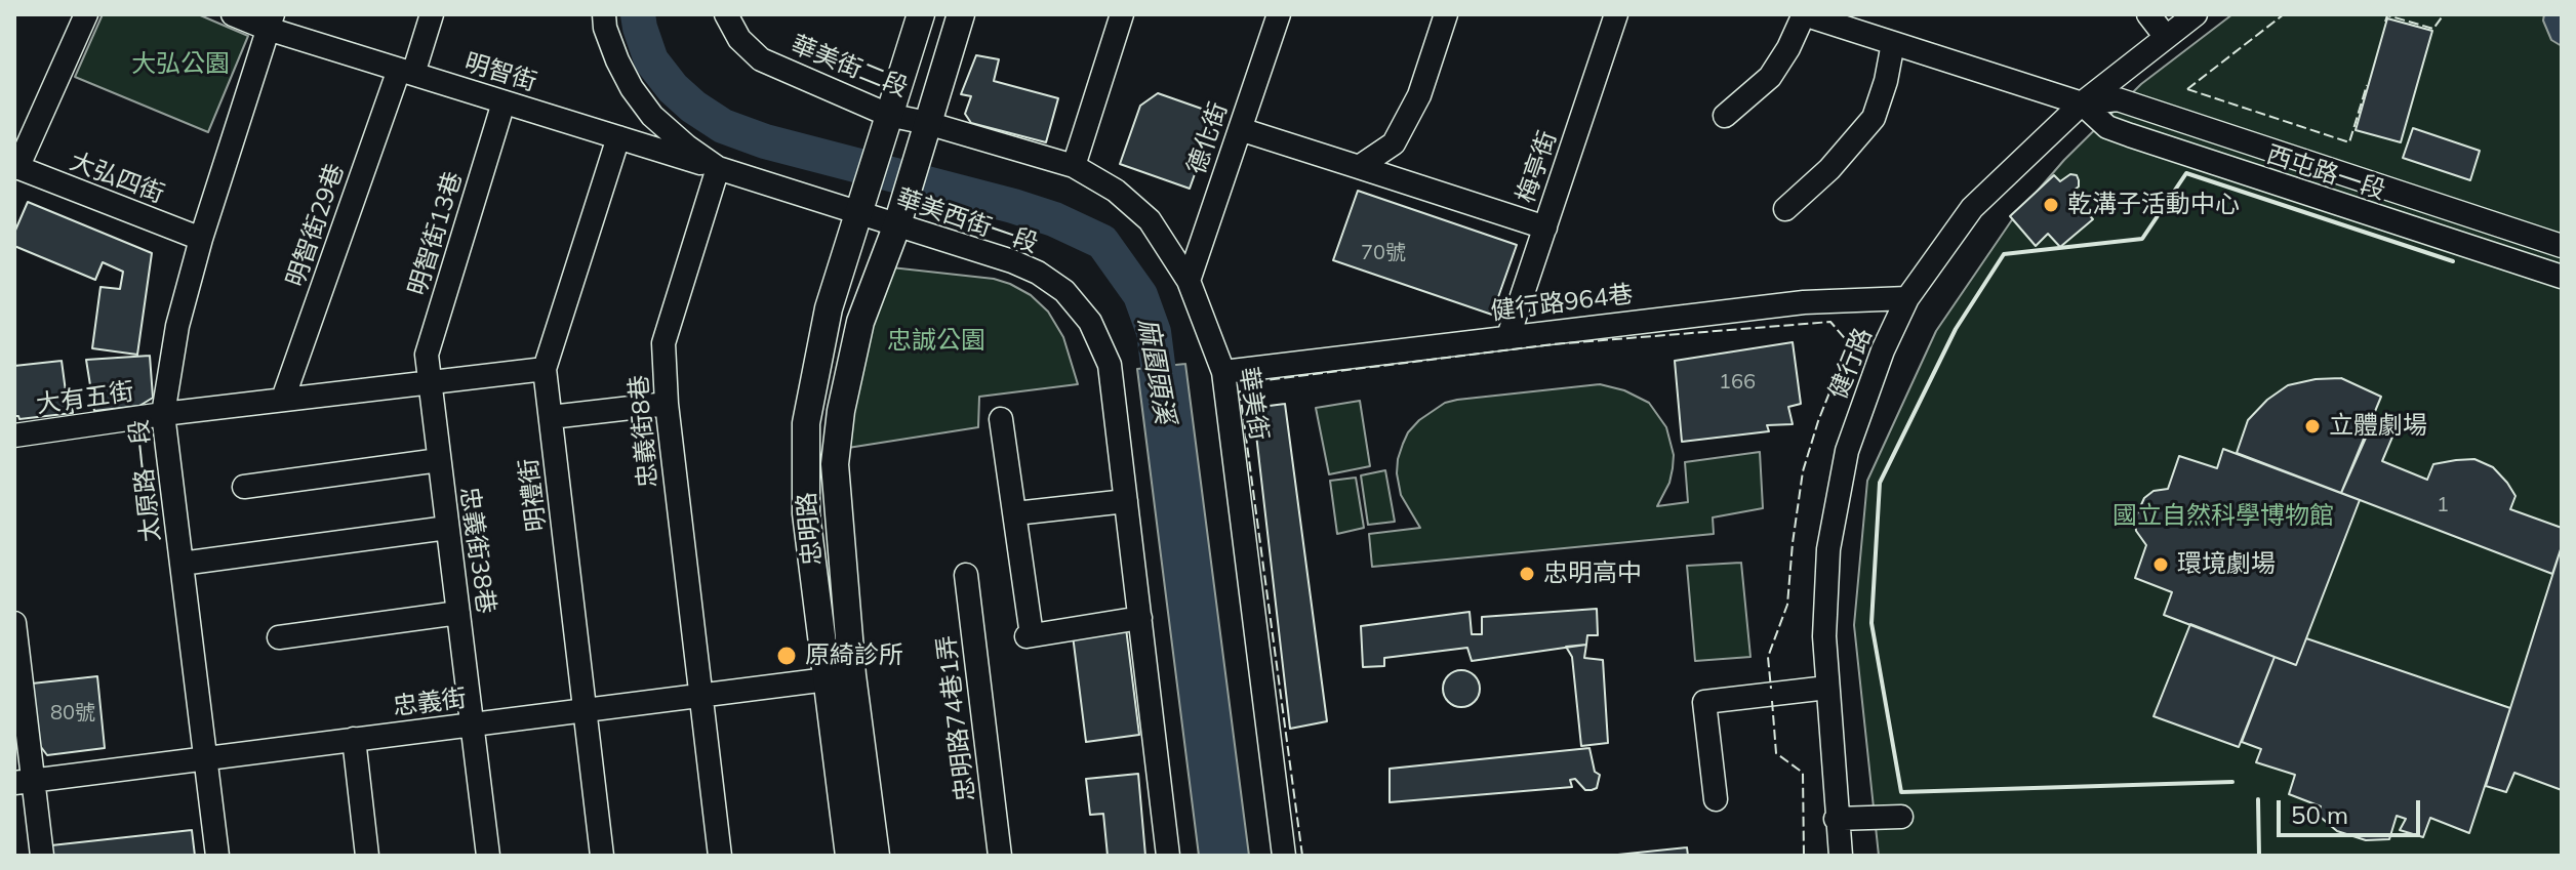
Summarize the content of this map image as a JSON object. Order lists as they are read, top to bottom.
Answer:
{
  "streets": {
    "main road": ["忠明路"],
    "street": [
      "華美街二段",
      "明智街",
      "德化街",
      "梅亭街",
      "西屯路一段",
      "大弘四街",
      "華美西街一段",
      "明智街29巷",
      "明智街13巷",
      "健行路964巷",
      "健行路",
      "大有五街",
      "華美街",
      "忠義街8巷",
      "太原路一段",
      "明禮街",
      "忠義街38巷",
      "忠義街",
      "忠明路74巷1弄"
    ]
  },
  "crossings": [
    ["華美街二段", "華美街"],
    ["華美街二段", "忠明路"],
    ["明智街", "華美西街一段"],
    ["明智街", "明智街29巷"],
    ["明智街", "明智街13巷"],
    ["明智街", "忠義街8巷"],
    ["明智街", "太原路一段"],
    ["明智街", "明禮街"],
    ["德化街", "華美街"],
    ["梅亭街", "健行路964巷"],
    ["西屯路一段", "健行路"],
    ["大弘四街", "太原路一段"],
    ["華美西街一段", "忠義街8巷"],
    ["華美西街一段", "忠明路"],
    ["明智街29巷", "大有五街"],
    ["明智街13巷", "大有五街"],
    ["明智街13巷", "忠義街38巷"],
    ["健行路964巷", "健行路"],
    ["健行路964巷", "華美街"],
    ["大有五街", "太原路一段"],
    ["大有五街", "明禮街"],
    ["大有五街", "忠義街38巷"],
    ["華美街", "忠明路"],
    ["忠義街8巷", "忠義街"],
    ["太原路一段", "忠義街"],
    ["明禮街", "忠義街"],
    ["忠明路", "忠義街"],
    ["忠義街38巷", "忠義街"]
  ],
  "water": ["麻園頭溪"],
  "parks": ["大弘公園", "忠誠公園", "國立自然科學博物館"],
  "places": [
    "乾溝子活動中心",
    "立體劇場",
    "環境劇場",
    "忠明高中",
    "原綺診所"
  ],
  "house_numbers": [
    "70號",
    "166",
    "1",
    "80號"
  ],
  "scale_bar": "50 m"
}
